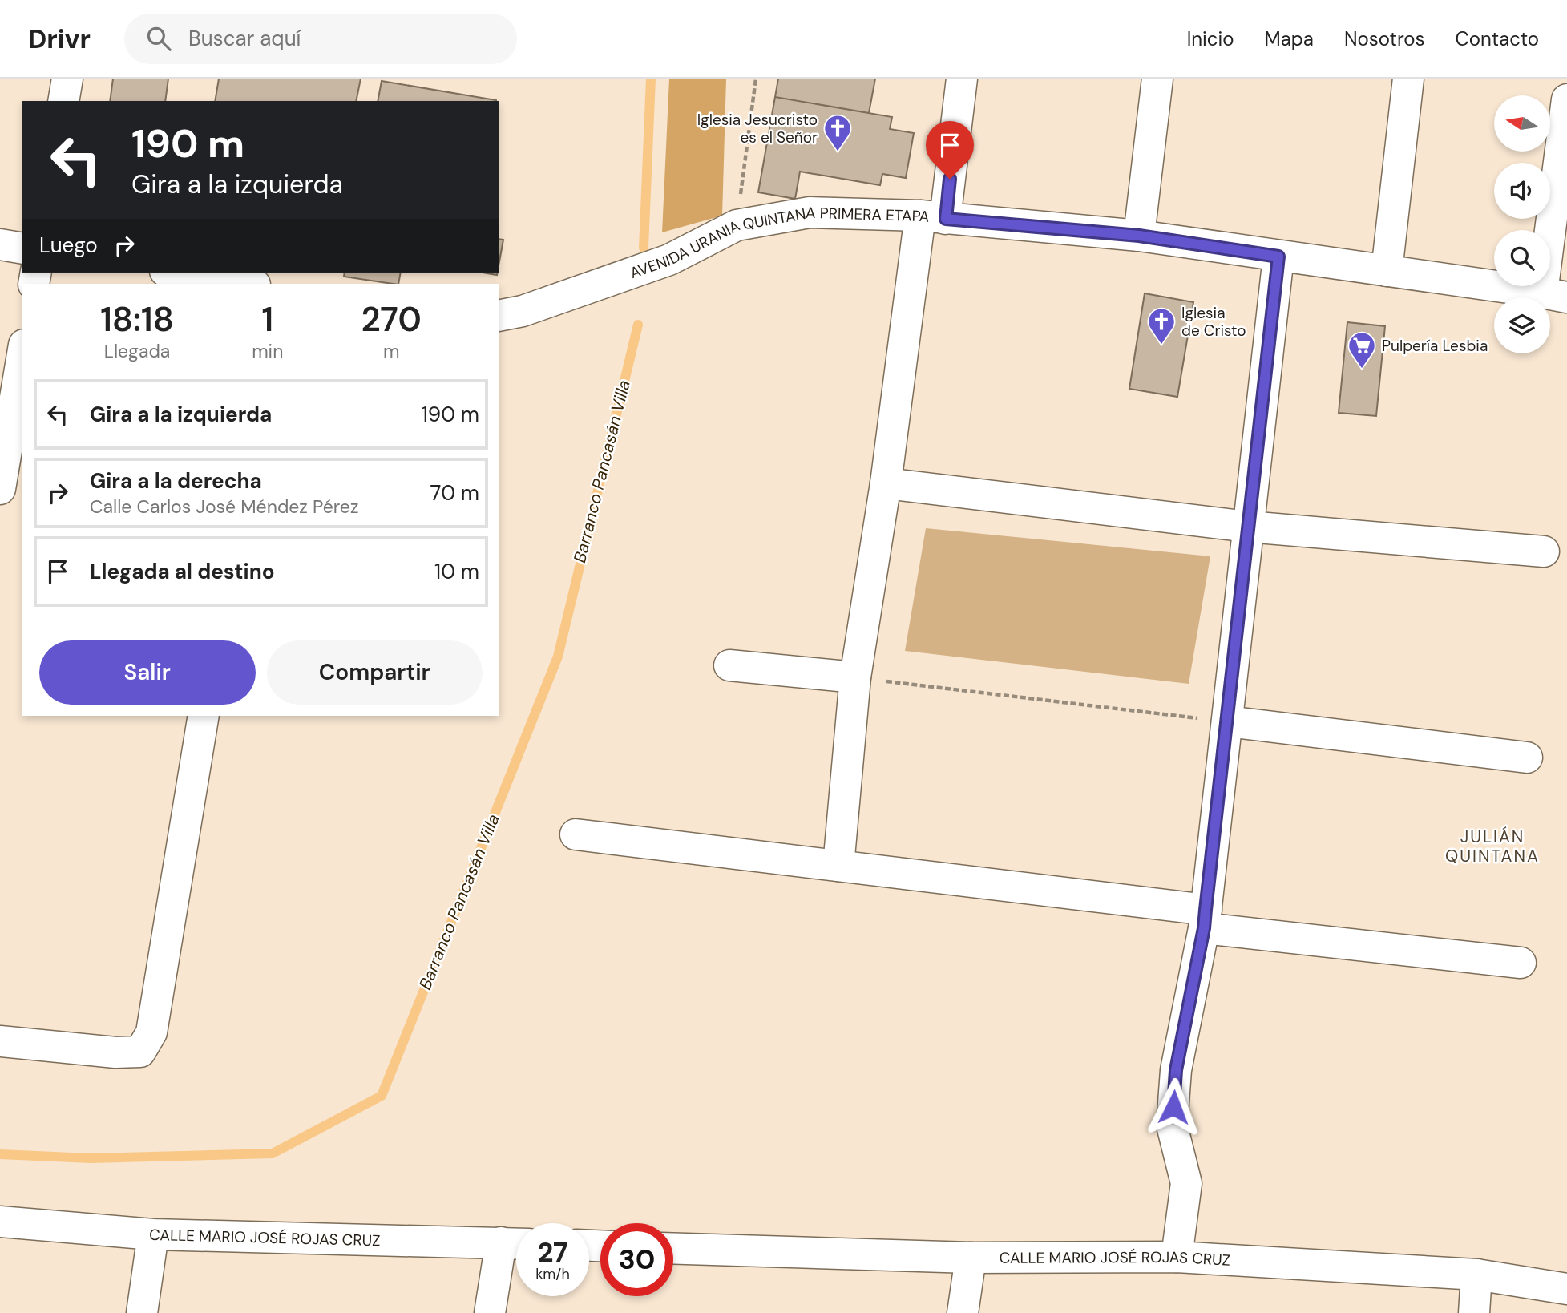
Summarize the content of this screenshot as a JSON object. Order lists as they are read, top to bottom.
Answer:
{
  "streets": {
    "street": ["AVENIDA URANIA QUINTANA PRIMERA ETAPA", "CALLE MARIO JOSÉ ROJAS CRUZ"]
  },
  "districts": ["JULIÁN QUINTANA"],
  "water": ["Barranco Pancasán Villa"],
  "places": {
    "church": ["Iglesia Jesucristo es el Señor", "Iglesia de Cristo"],
    "supermarket": ["Pulpería Lesbia"]
  },
  "north": "left",
  "page": {
    "header": "Drivr",
    "search": "Buscar aquí",
    "nav": [
      "Inicio",
      "Mapa",
      "Nosotros",
      "Contacto"
    ],
    "turn": ["190 m", "Gira a la izquierda"],
    "then": "Luego",
    "eta": [
      "18:18",
      "Llegada",
      "1",
      "min",
      "270",
      "m"
    ],
    "list": [
      {
        "name": "Gira a la izquierda",
        "value": "190 m"
      },
      {
        "name": "Gira a la derecha",
        "note": "Calle Carlos José Méndez Pérez",
        "value": "70 m"
      },
      {
        "name": "Llegada al destino",
        "value": "10 m"
      }
    ],
    "buttons": ["Salir", "Compartir"],
    "speed": "27 km/h",
    "limit": "30"
  }
}
